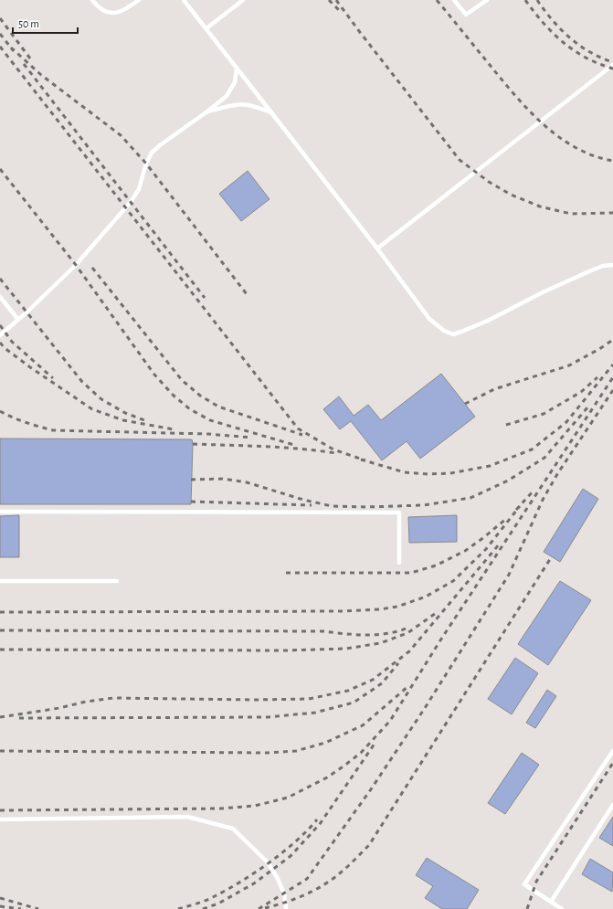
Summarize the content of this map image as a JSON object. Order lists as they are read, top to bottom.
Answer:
{
  "scale_bar": "50 m"
}
